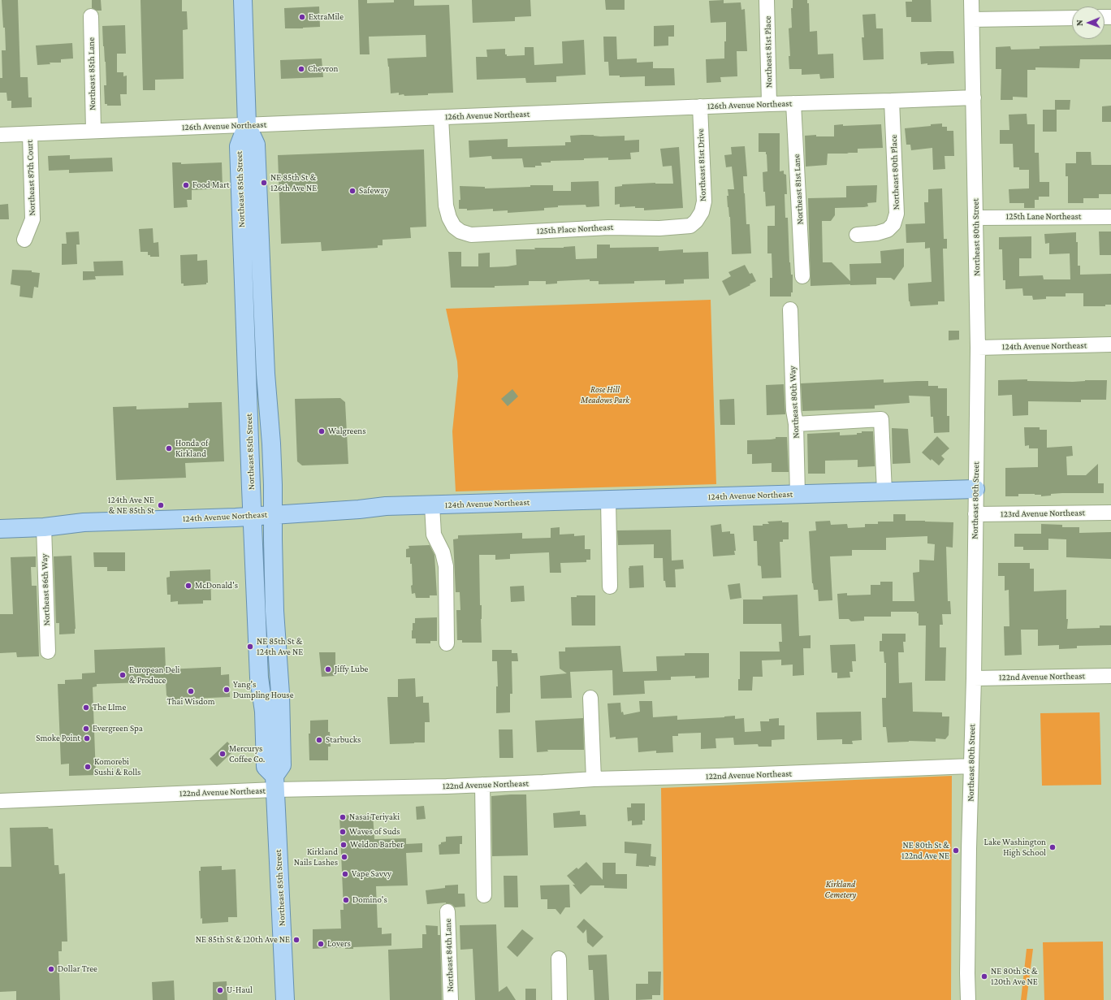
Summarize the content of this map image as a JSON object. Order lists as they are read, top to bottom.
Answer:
{
  "streets": {
    "main road": ["Northeast 85th Street", "124th Avenue Northeast"],
    "street": [
      "Northeast 81st Place",
      "Northeast 85th Lane",
      "126th Avenue Northeast",
      "Northeast 81st Drive",
      "Northeast 80th Place",
      "Northeast 87th Court",
      "Northeast 81st Lane",
      "125th Lane Northeast",
      "125th Place Northeast",
      "Northeast 80th Street",
      "Northeast 80th Way",
      "123rd Avenue Northeast",
      "Northeast 86th Way",
      "122nd Avenue Northeast",
      "Northeast 84th Lane"
    ]
  },
  "crossings": [
    ["Northeast 81st Place", "126th Avenue Northeast"],
    ["Northeast 85th Lane", "126th Avenue Northeast"],
    ["126th Avenue Northeast", "Northeast 81st Drive"],
    ["126th Avenue Northeast", "Northeast 80th Place"],
    ["126th Avenue Northeast", "Northeast 87th Court"],
    ["126th Avenue Northeast", "Northeast 85th Street"],
    ["126th Avenue Northeast", "Northeast 81st Lane"],
    ["126th Avenue Northeast", "125th Place Northeast"],
    ["126th Avenue Northeast", "Northeast 80th Street"],
    ["Northeast 81st Drive", "125th Place Northeast"],
    ["Northeast 85th Street", "124th Avenue Northeast"],
    ["Northeast 85th Street", "122nd Avenue Northeast"],
    ["125th Lane Northeast", "Northeast 80th Street"],
    ["Northeast 80th Street", "124th Avenue Northeast"],
    ["Northeast 80th Street", "123rd Avenue Northeast"],
    ["Northeast 80th Street", "122nd Avenue Northeast"],
    ["124th Avenue Northeast", "Northeast 80th Way"],
    ["124th Avenue Northeast", "Northeast 86th Way"]
  ],
  "parks": ["Rose Hill Meadows Park", "Kirkland Cemetery"],
  "places": [
    "ExtraMile",
    "Chevron",
    "NE 85th St & 126th Ave NE",
    "Food Mart",
    "Safeway",
    "Walgreens",
    "Honda of Kirkland",
    "124th Ave NE & NE 85th St",
    "McDonald's",
    "NE 85th St & 124th Ave NE",
    "Jiffy Lube",
    "European Deli & Produce",
    "Yang's Dumpling House",
    "Thai Wisdom",
    "The LIme",
    "Evergreen Spa",
    "Smoke Point",
    "Starbucks",
    "Mercurys Coffee Co.",
    "Komorebi Sushi & Rolls",
    "Nasai Teriyaki",
    "Waves of Suds",
    "Weldon Barber",
    "Lake Washington High School",
    "NE 80th St & 122nd Ave NE",
    "Kirkland Nails Lashes",
    "Vape Savvy",
    "Domino's",
    "NE 85th St & 120th Ave NE",
    "Lovers",
    "Dollar Tree",
    "NE 80th St & 120th Ave NE",
    "U-Haul"
  ],
  "north": "left"
}
